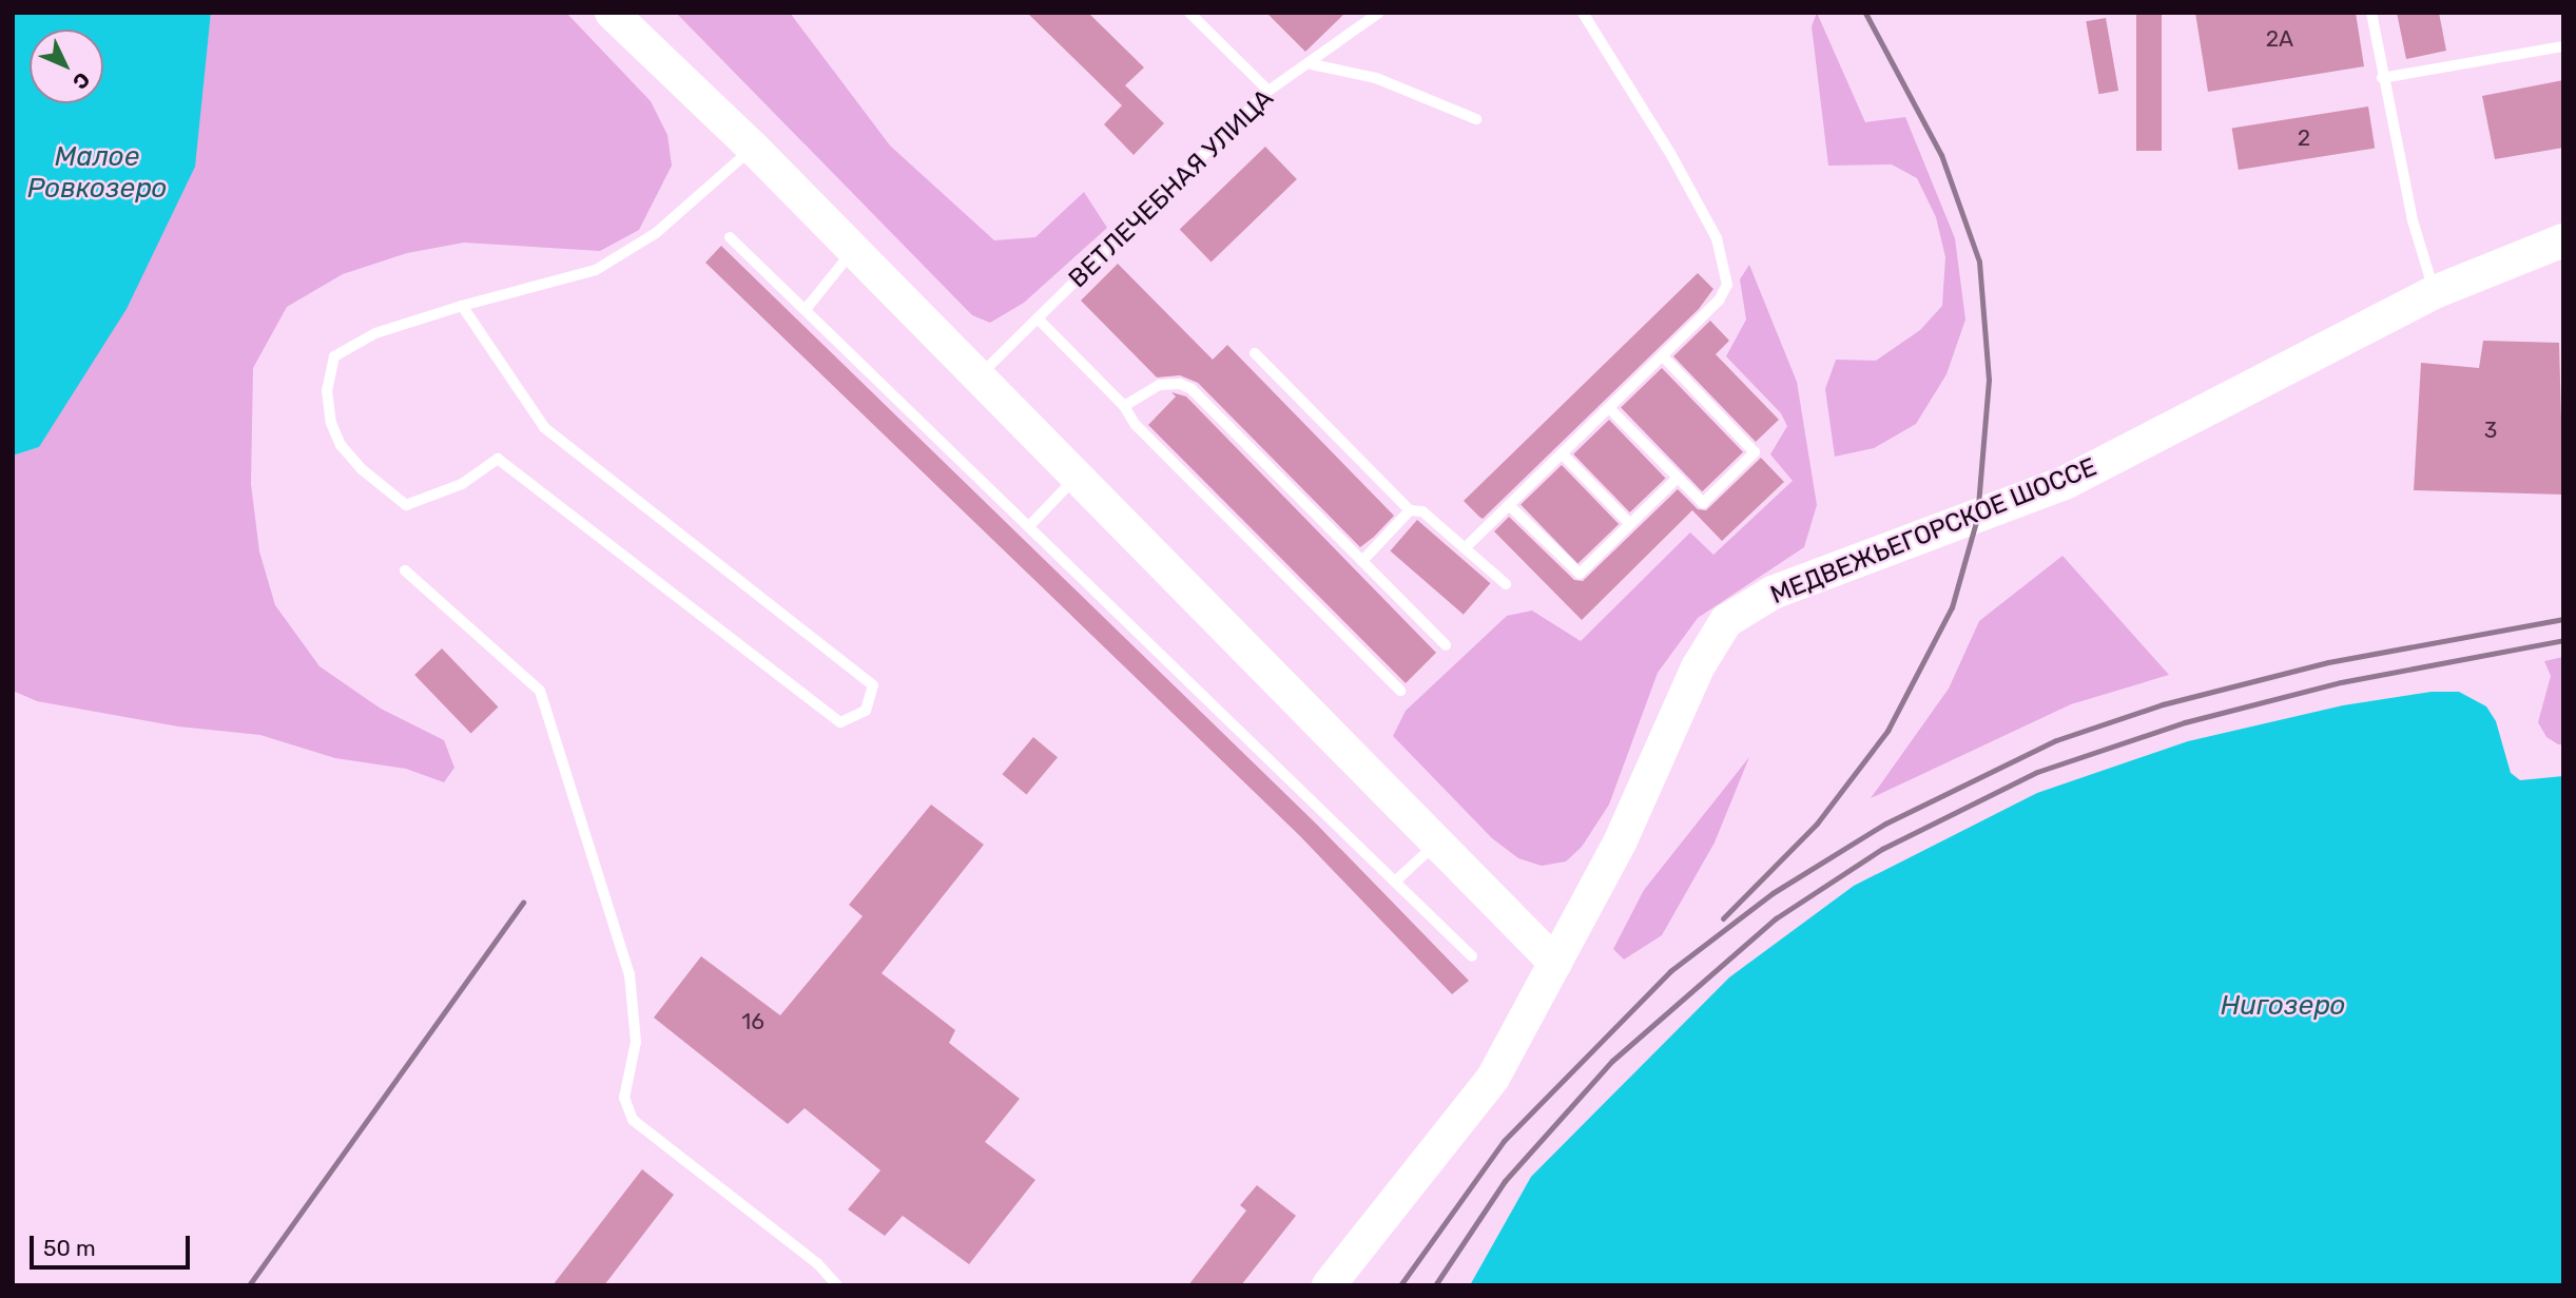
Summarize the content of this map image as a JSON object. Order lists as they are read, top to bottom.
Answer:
{
  "streets": {
    "street": ["МЕДВЕЖЬЕГОРСКОЕ ШОССЕ"],
    "lane": ["ВЕТЛЕЧЕБНАЯ УЛИЦА"]
  },
  "water": ["Малое Ровкозеро", "Нигозеро"],
  "house_numbers": [
    "2А",
    "2",
    "3",
    "16"
  ],
  "scale_bar": "50 m",
  "north": "bottom right"
}
